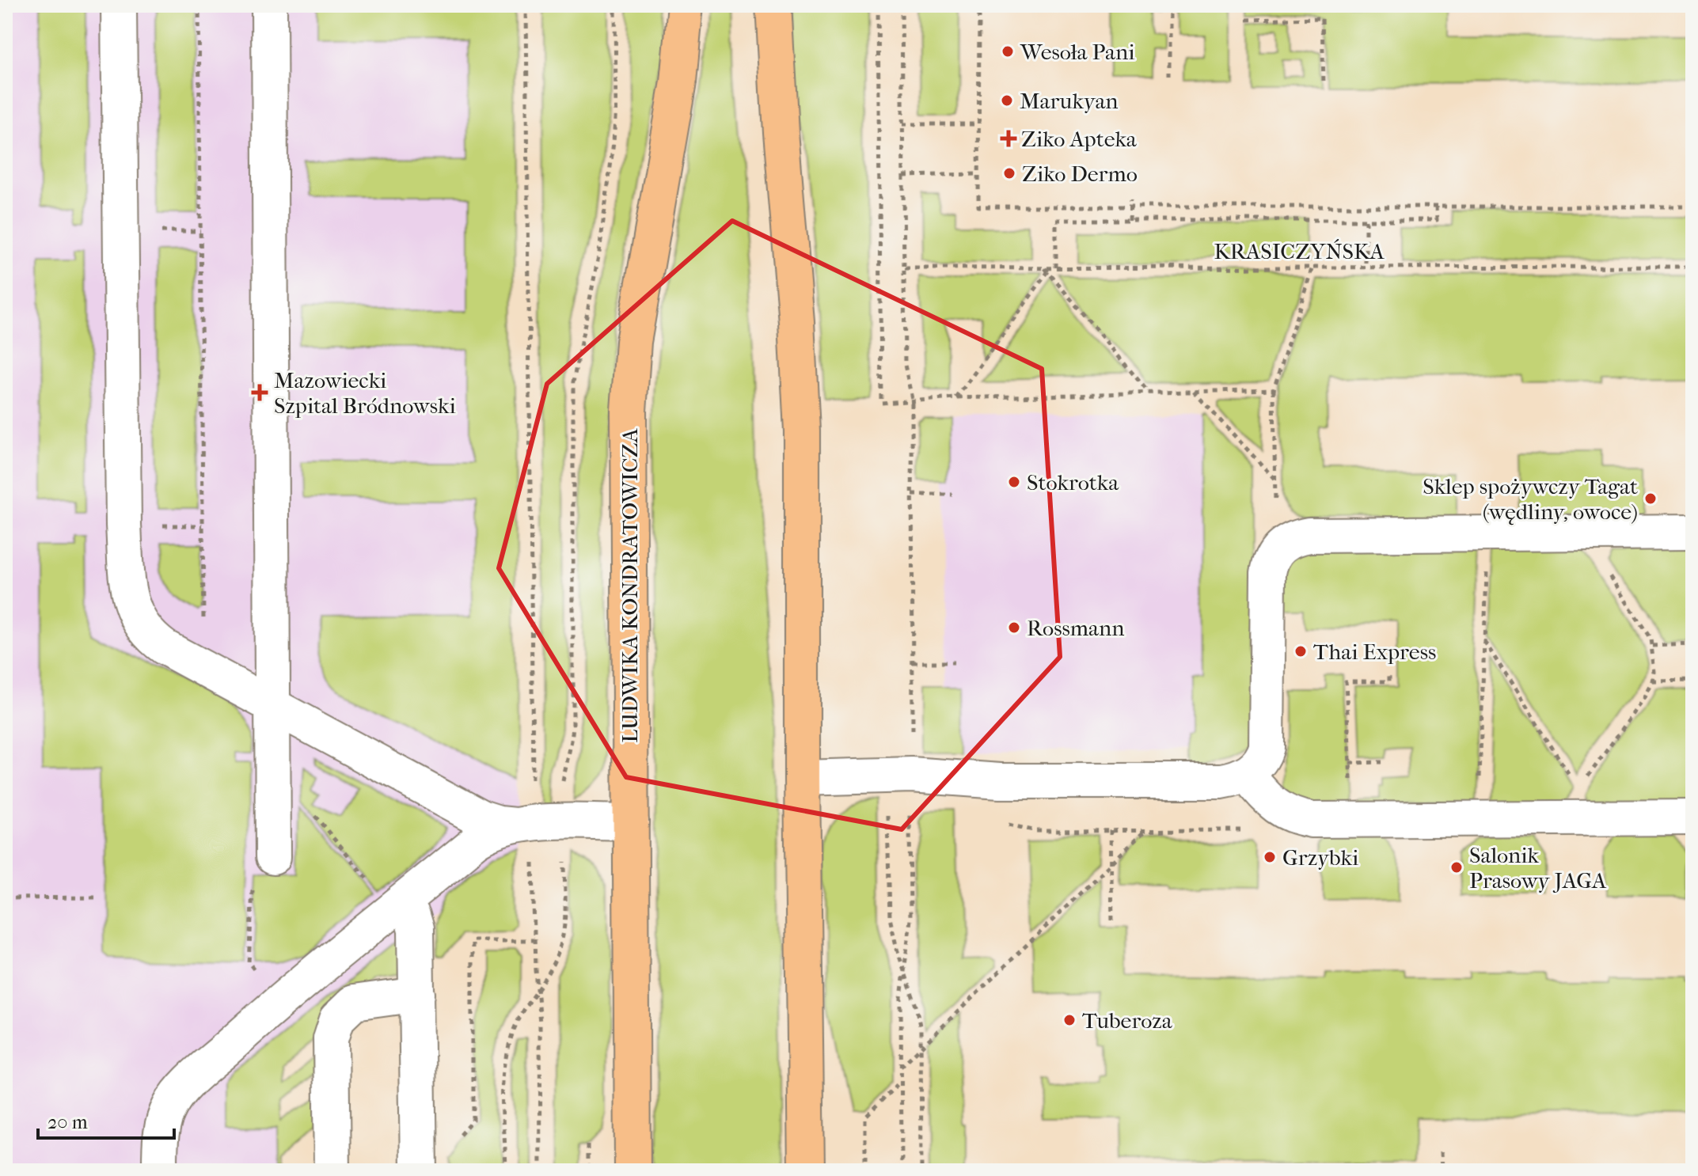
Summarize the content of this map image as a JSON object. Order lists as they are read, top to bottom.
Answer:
{
  "streets": {
    "main road": ["LUDWIKA KONDRATOWICZA"],
    "path": ["KRASICZYŃSKA"]
  },
  "places": {
    "other": [
      "Wesoła Pani",
      "Marukyan",
      "Ziko Dermo",
      "Stokrotka",
      "Sklep spożywczy Tagat (wędliny, owoce)",
      "Rossmann",
      "Thai Express",
      "Grzybki",
      "Salonik Prasowy JAGA",
      "Tuberoza"
    ],
    "health": ["Ziko Apteka", "Mazowiecki Szpital Bródnowski"]
  },
  "scale_bar": "20 m"
}
